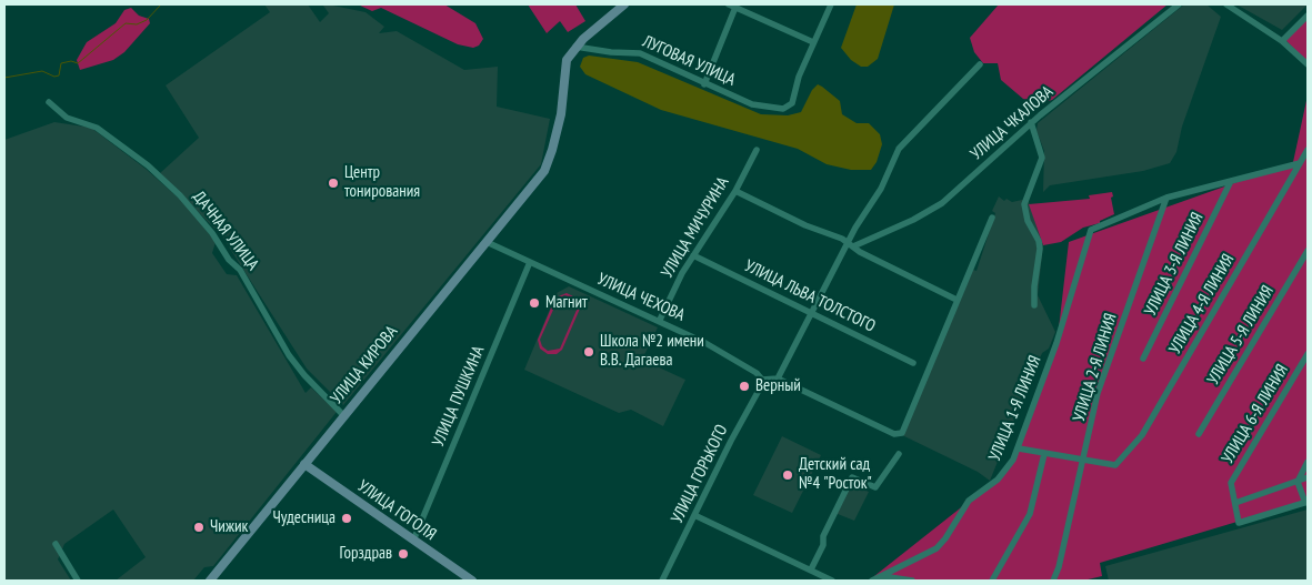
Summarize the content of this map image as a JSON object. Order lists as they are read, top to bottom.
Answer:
{
  "streets": {
    "street": [
      "ЛУГОВАЯ УЛИЦА",
      "УЛИЦА ЧКАЛОВА",
      "УЛИЦА МИЧУРИНА",
      "ДАЧНАЯ УЛИЦА",
      "УЛИЦА 3-Я ЛИНИЯ",
      "УЛИЦА ЛЬВА ТОЛСТОГО",
      "УЛИЦА ЧЕХОВА",
      "УЛИЦА 4-Я ЛИНИЯ",
      "УЛИЦА 5-Я ЛИНИЯ",
      "УЛИЦА КИРОВА",
      "УЛИЦА 2-Я ЛИНИЯ",
      "УЛИЦА ПУШКИНА",
      "УЛИЦА 1-Я ЛИНИЯ",
      "УЛИЦА 6-Я ЛИНИЯ",
      "УЛИЦА ГОРЬКОГО",
      "УЛИЦА ГОГОЛЯ"
    ]
  },
  "crossings": [
    ["ЛУГОВАЯ УЛИЦА", "УЛИЦА КИРОВА"],
    ["УЛИЦА МИЧУРИНА", "УЛИЦА ЛЬВА ТОЛСТОГО"],
    ["УЛИЦА МИЧУРИНА", "УЛИЦА ЧЕХОВА"],
    ["ДАЧНАЯ УЛИЦА", "УЛИЦА КИРОВА"],
    ["УЛИЦА ЧЕХОВА", "УЛИЦА КИРОВА"],
    ["УЛИЦА ЧЕХОВА", "УЛИЦА ПУШКИНА"],
    ["УЛИЦА ЧЕХОВА", "УЛИЦА ГОРЬКОГО"],
    ["УЛИЦА 4-Я ЛИНИЯ", "УЛИЦА 2-Я ЛИНИЯ"],
    ["УЛИЦА КИРОВА", "УЛИЦА ГОГОЛЯ"],
    ["УЛИЦА 2-Я ЛИНИЯ", "УЛИЦА 1-Я ЛИНИЯ"],
    ["УЛИЦА ПУШКИНА", "УЛИЦА ГОГОЛЯ"]
  ],
  "places": [
    "Центр тонирования",
    "Магнит",
    "Школа №2 имени В.В. Дагаева",
    "Верный",
    "Детский сад №4 \"Росток\"",
    "Чудесница",
    "Чижик",
    "Горздрав"
  ]
}
